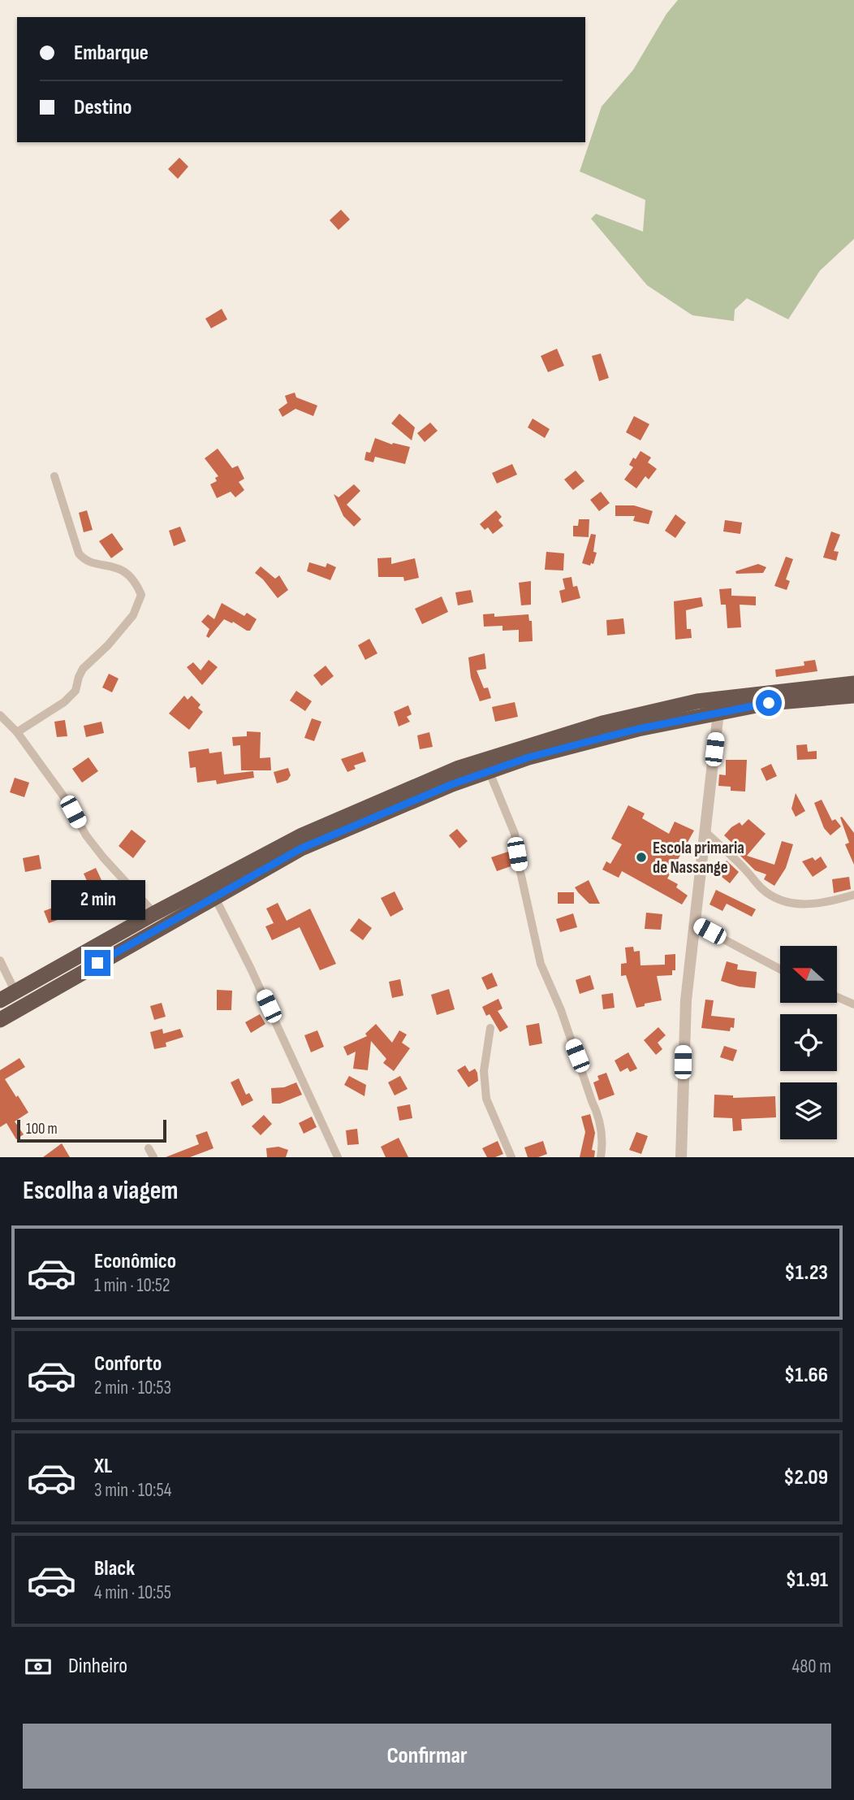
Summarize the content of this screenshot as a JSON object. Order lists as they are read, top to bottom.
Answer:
{
  "places": ["Escola primaria de Nassange"],
  "scale_bar": "100 m",
  "north": "left",
  "page": {
    "banner": ["Embarque", "Destino"],
    "bubble": "2 min",
    "scale": "100 m",
    "heading": "Escolha a viagem",
    "list": [
      {
        "name": "Econômico",
        "note": "1 min · 10:52",
        "value": "$1.23"
      },
      {
        "name": "Conforto",
        "note": "2 min · 10:53",
        "value": "$1.66"
      },
      {
        "name": "XL",
        "note": "3 min · 10:54",
        "value": "$2.09"
      },
      {
        "name": "Black",
        "note": "4 min · 10:55",
        "value": "$1.91"
      }
    ],
    "pay": ["Dinheiro", "480 m"],
    "buttons": "Confirmar"
  }
}
